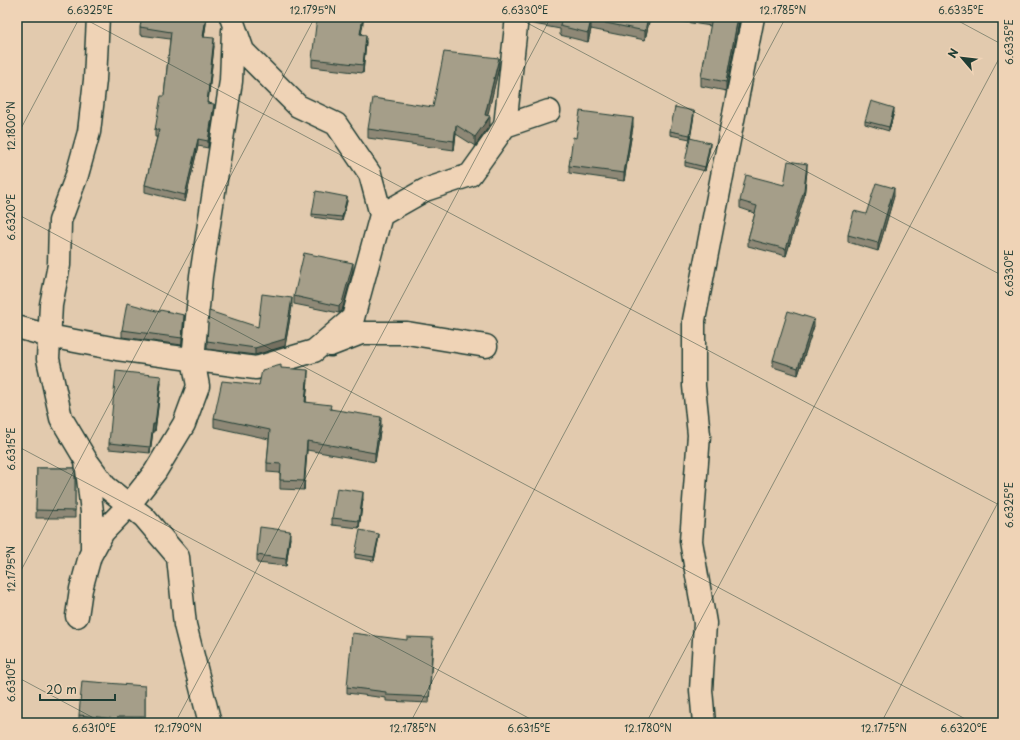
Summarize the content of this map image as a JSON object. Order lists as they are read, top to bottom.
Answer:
{
  "scale_bar": "20 m",
  "north": "top left",
  "coordinates": [
    "6.6325°E",
    "12.1795°N",
    "6.6330°E",
    "12.1785°N",
    "6.6335°E",
    "12.1800°N",
    "6.6320°E",
    "6.6315°E",
    "6.6310°E",
    "12.1790°N",
    "12.1780°N",
    "12.1775°N"
  ]
}
